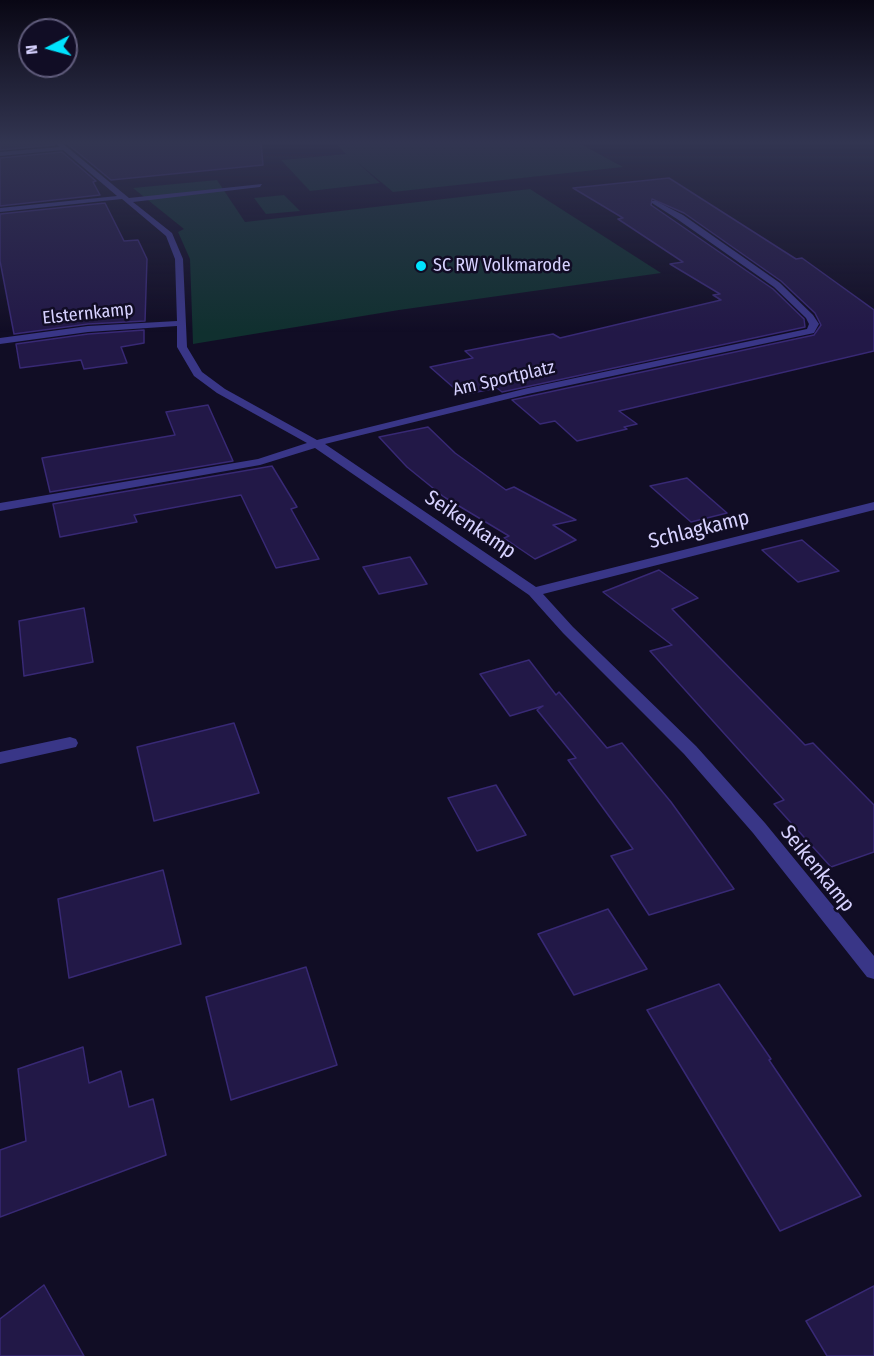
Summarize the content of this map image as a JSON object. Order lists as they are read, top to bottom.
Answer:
{
  "streets": {
    "street": [
      "Elsternkamp",
      "Am Sportplatz",
      "Seikenkamp",
      "Schlagkamp"
    ]
  },
  "crossings": [
    ["Elsternkamp", "Seikenkamp"],
    ["Am Sportplatz", "Seikenkamp"],
    ["Seikenkamp", "Schlagkamp"]
  ],
  "places": ["SC RW Volkmarode"],
  "north": "left"
}
